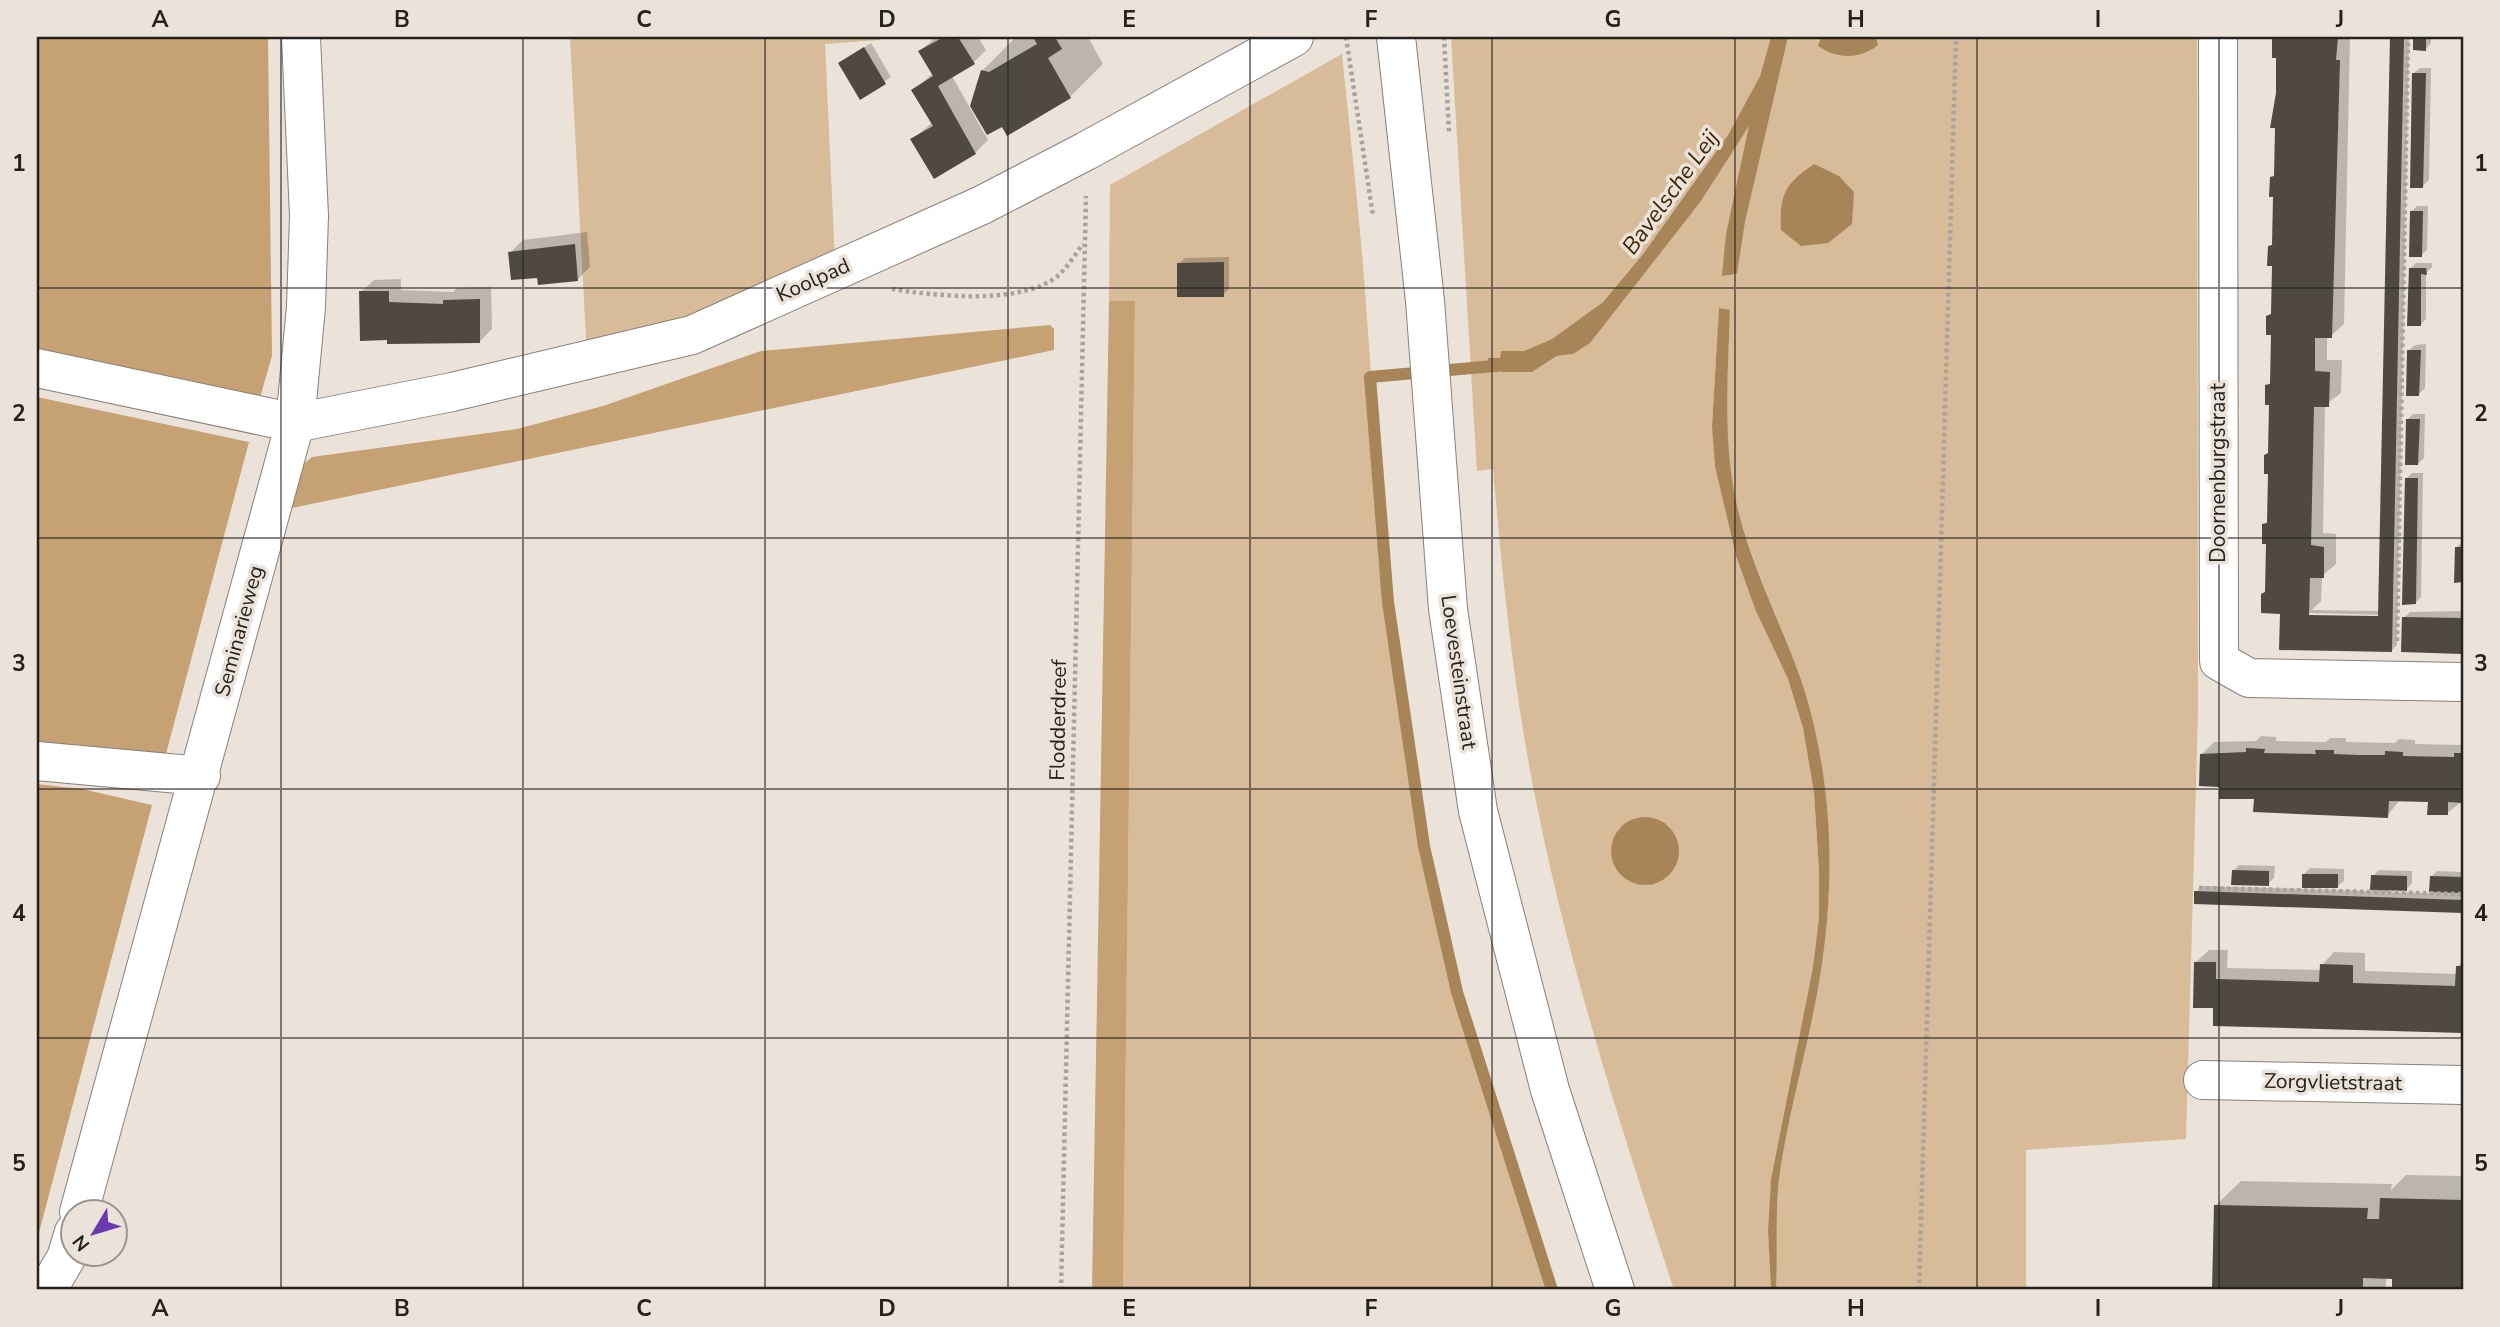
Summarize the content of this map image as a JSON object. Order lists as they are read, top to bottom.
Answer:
{
  "streets": {
    "street": [
      "Koolpad",
      "Doornenburgstraat",
      "Seminarieweg",
      "Loevesteinstraat",
      "Zorgvlietstraat"
    ],
    "path": ["Flodderdreef"]
  },
  "crossings": [
    ["Koolpad", "Seminarieweg"],
    ["Koolpad", "Flodderdreef"]
  ],
  "water": ["Bavelsche Leij"],
  "north": "bottom left",
  "grid": {
    "columns": [
      "A",
      "B",
      "C",
      "D",
      "E",
      "F",
      "G",
      "H",
      "I",
      "J"
    ],
    "rows": [
      "1",
      "2",
      "3",
      "4",
      "5"
    ]
  }
}
